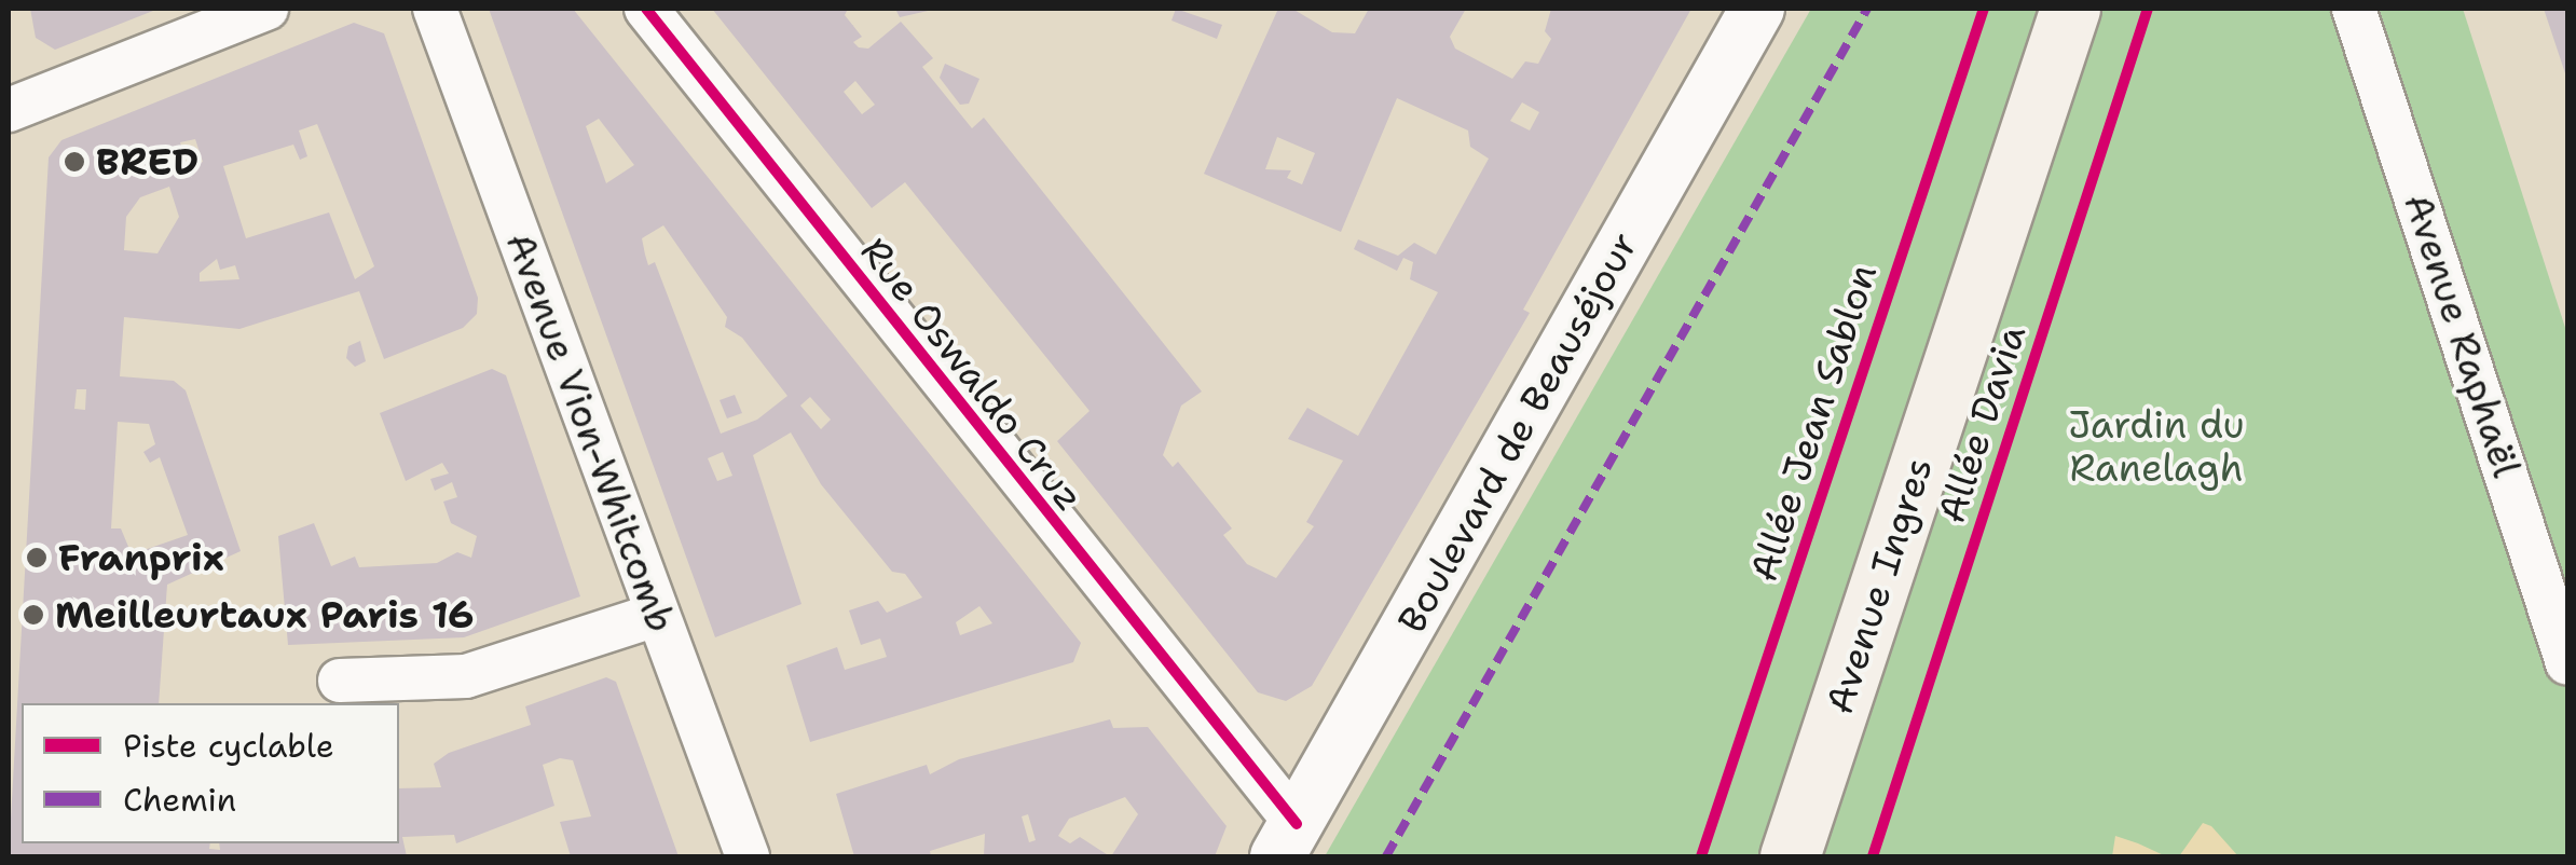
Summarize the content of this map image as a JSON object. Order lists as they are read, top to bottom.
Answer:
{
  "streets": {
    "main road": ["Avenue Ingres"],
    "street": [
      "Avenue Raphaël",
      "Rue Oswaldo Cruz",
      "Avenue Vion-Whitcomb",
      "Boulevard de Beauséjour"
    ],
    "cycle path": ["Allée Jean Sablon", "Allée Davia"]
  },
  "crossings": [
    ["Rue Oswaldo Cruz", "Boulevard de Beauséjour"]
  ],
  "parks": ["Jardin du Ranelagh"],
  "places": ["BRED", "Franprix", "Meilleurtaux Paris 16"],
  "legend": ["Piste cyclable", "Chemin"]
}
